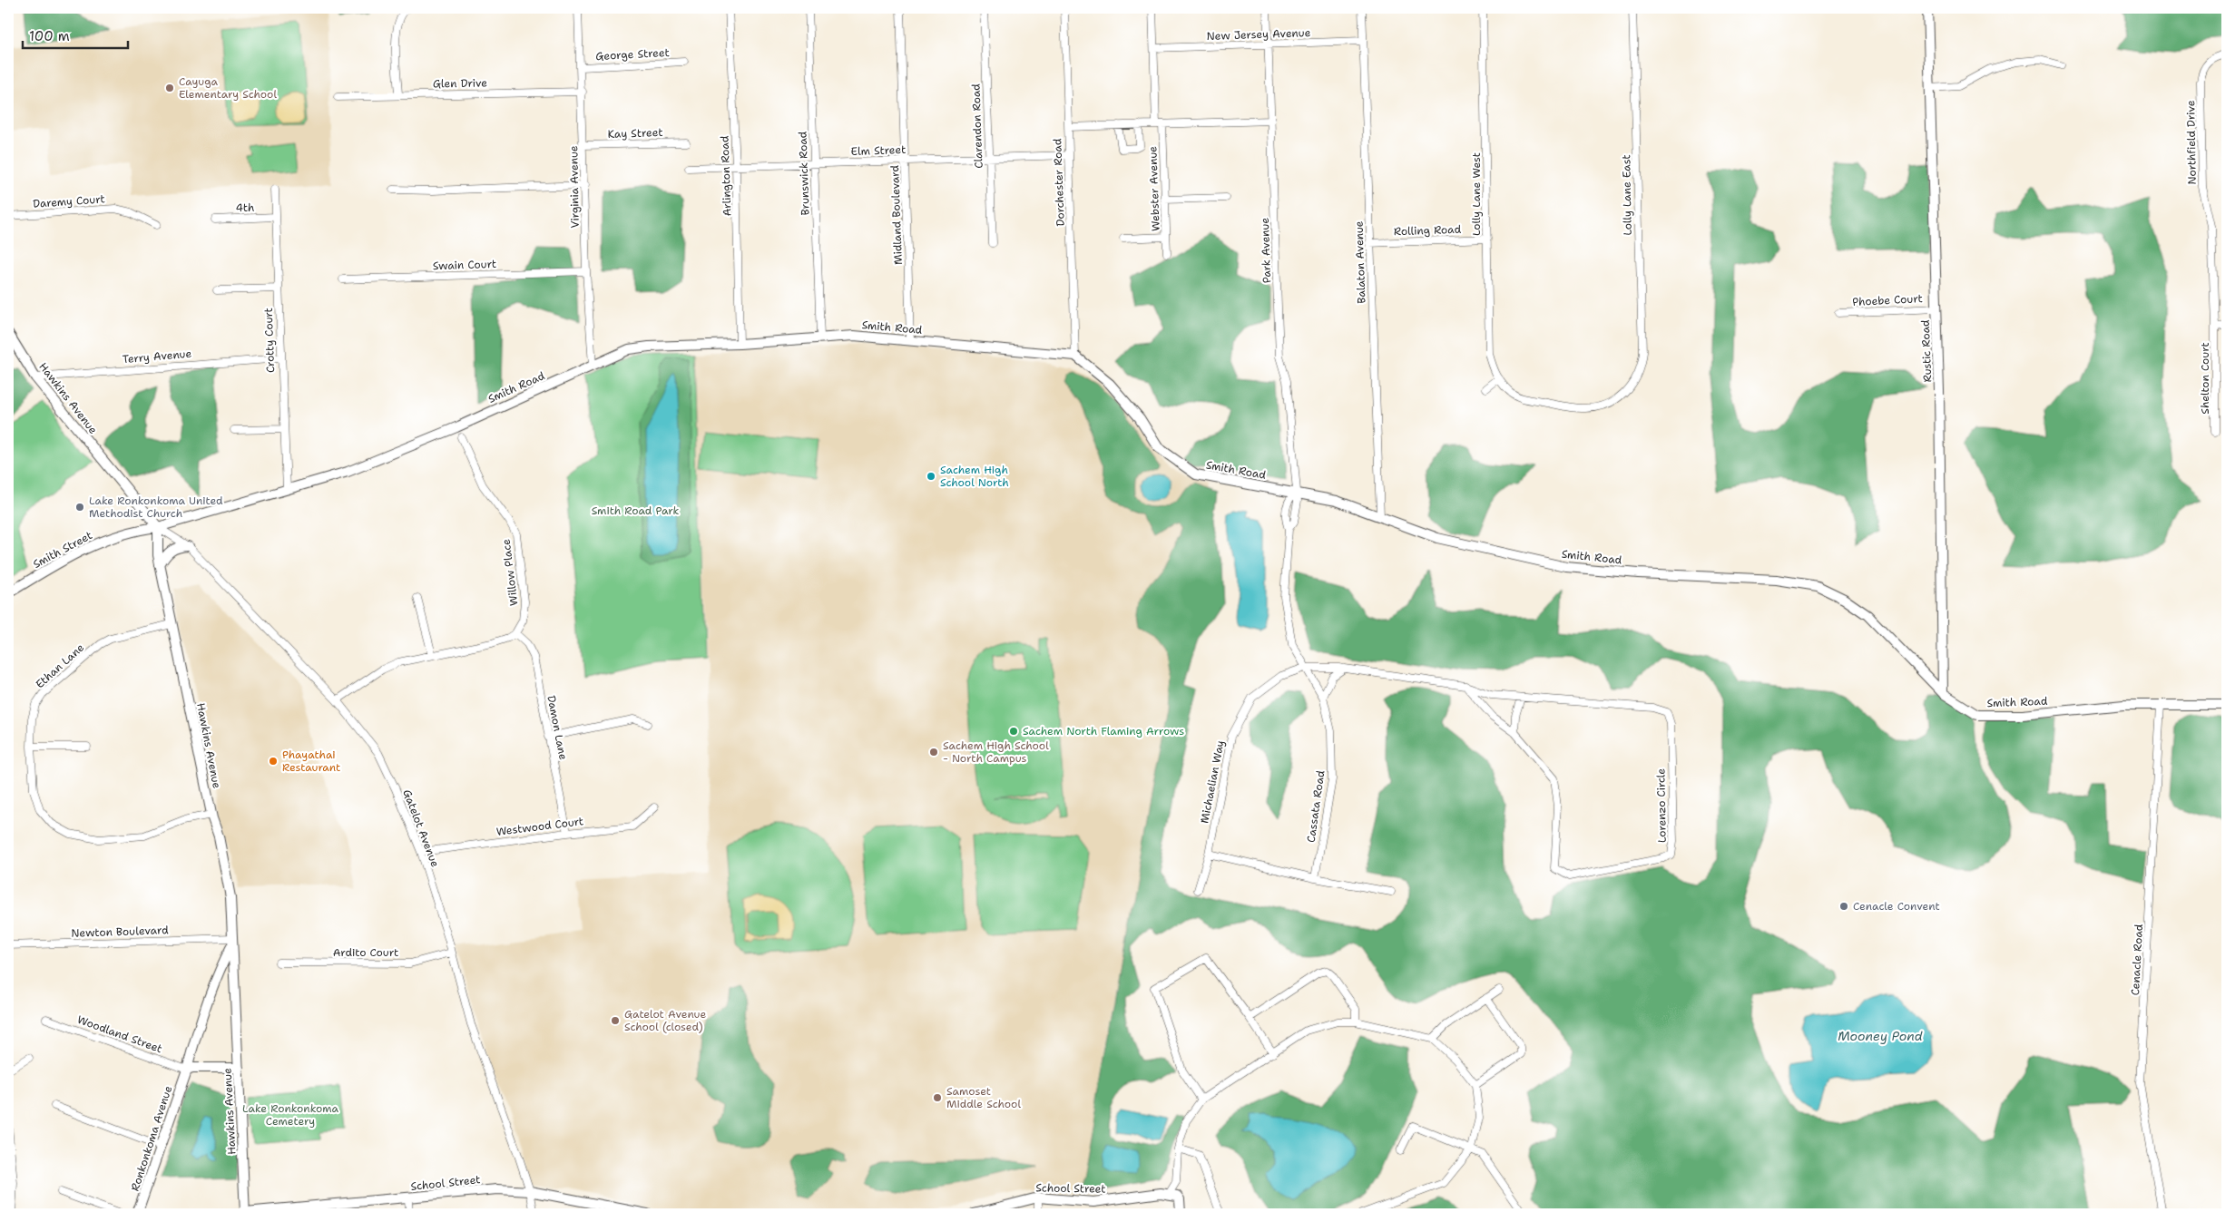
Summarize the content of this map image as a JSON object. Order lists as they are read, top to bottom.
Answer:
{
  "streets": {
    "street": [
      "New Jersey Avenue",
      "George Street",
      "Glen Drive",
      "Clarendon Road",
      "Kay Street",
      "Northfield Drive",
      "Elm Street",
      "Brunswick Road",
      "Arlington Road",
      "Dorchester Road",
      "Virginia Avenue",
      "Webster Avenue",
      "Lolly Lane West",
      "Lolly Lane East",
      "Daremy Court",
      "4th",
      "Midland Boulevard",
      "Rolling Road",
      "Park Avenue",
      "Balaton Avenue",
      "Swain Court",
      "Phoebe Court",
      "Smith Road",
      "Crotty Court",
      "Rustic Road",
      "Terry Avenue",
      "Shelton Court",
      "Hawkins Avenue",
      "Smith Street",
      "Willow Place",
      "Ethan Lane",
      "Damon Lane",
      "Michaelian Way",
      "Lorenzo Circle",
      "Cassata Road",
      "Westwood Court",
      "Gatelot Avenue",
      "Newton Boulevard",
      "Ardito Court",
      "Cenacle Road",
      "Woodland Street",
      "Ronkonkoma Avenue",
      "School Street"
    ]
  },
  "crossings": [
    ["New Jersey Avenue", "Webster Avenue"],
    ["New Jersey Avenue", "Park Avenue"],
    ["New Jersey Avenue", "Balaton Avenue"],
    ["George Street", "Virginia Avenue"],
    ["Glen Drive", "Virginia Avenue"],
    ["Clarendon Road", "Elm Street"],
    ["Kay Street", "Virginia Avenue"],
    ["Northfield Drive", "Shelton Court"],
    ["Elm Street", "Brunswick Road"],
    ["Elm Street", "Arlington Road"],
    ["Elm Street", "Dorchester Road"],
    ["Elm Street", "Midland Boulevard"],
    ["Brunswick Road", "Smith Road"],
    ["Arlington Road", "Smith Road"],
    ["Dorchester Road", "Smith Road"],
    ["Virginia Avenue", "Swain Court"],
    ["Virginia Avenue", "Smith Road"],
    ["Lolly Lane West", "Lolly Lane East"],
    ["Lolly Lane West", "Rolling Road"],
    ["4th", "Crotty Court"],
    ["Midland Boulevard", "Smith Road"],
    ["Rolling Road", "Balaton Avenue"],
    ["Park Avenue", "Smith Road"],
    ["Park Avenue", "Cassata Road"],
    ["Balaton Avenue", "Smith Road"],
    ["Phoebe Court", "Rustic Road"],
    ["Smith Road", "Crotty Court"],
    ["Smith Road", "Rustic Road"],
    ["Smith Road", "Hawkins Avenue"],
    ["Smith Road", "Smith Street"],
    ["Smith Road", "Cassata Road"],
    ["Smith Road", "Gatelot Avenue"],
    ["Smith Road", "Cenacle Road"],
    ["Crotty Court", "Terry Avenue"],
    ["Terry Avenue", "Hawkins Avenue"],
    ["Hawkins Avenue", "Smith Street"],
    ["Hawkins Avenue", "Ethan Lane"],
    ["Hawkins Avenue", "Gatelot Avenue"],
    ["Hawkins Avenue", "Newton Boulevard"],
    ["Hawkins Avenue", "Ronkonkoma Avenue"],
    ["Hawkins Avenue", "School Street"],
    ["Smith Street", "Gatelot Avenue"],
    ["Willow Place", "Damon Lane"],
    ["Damon Lane", "Westwood Court"],
    ["Michaelian Way", "Lorenzo Circle"],
    ["Michaelian Way", "Cassata Road"],
    ["Lorenzo Circle", "Cassata Road"],
    ["Westwood Court", "Gatelot Avenue"],
    ["Gatelot Avenue", "Ardito Court"],
    ["Gatelot Avenue", "School Street"],
    ["Newton Boulevard", "Ronkonkoma Avenue"],
    ["Woodland Street", "Ronkonkoma Avenue"]
  ],
  "water": ["Mooney Pond"],
  "parks": ["Smith Road Park", "Lake Ronkonkoma Cemetery"],
  "places": [
    "Cayuga Elementary School",
    "Sachem High School North",
    "Lake Ronkonkoma United Methodist Church",
    "Sachem North Flaming Arrows",
    "Sachem High School - North Campus",
    "Phayathai Restaurant",
    "Cenacle Convent",
    "Gatelot Avenue School (closed)",
    "Samoset Middle School"
  ],
  "scale_bar": "100 m"
}
